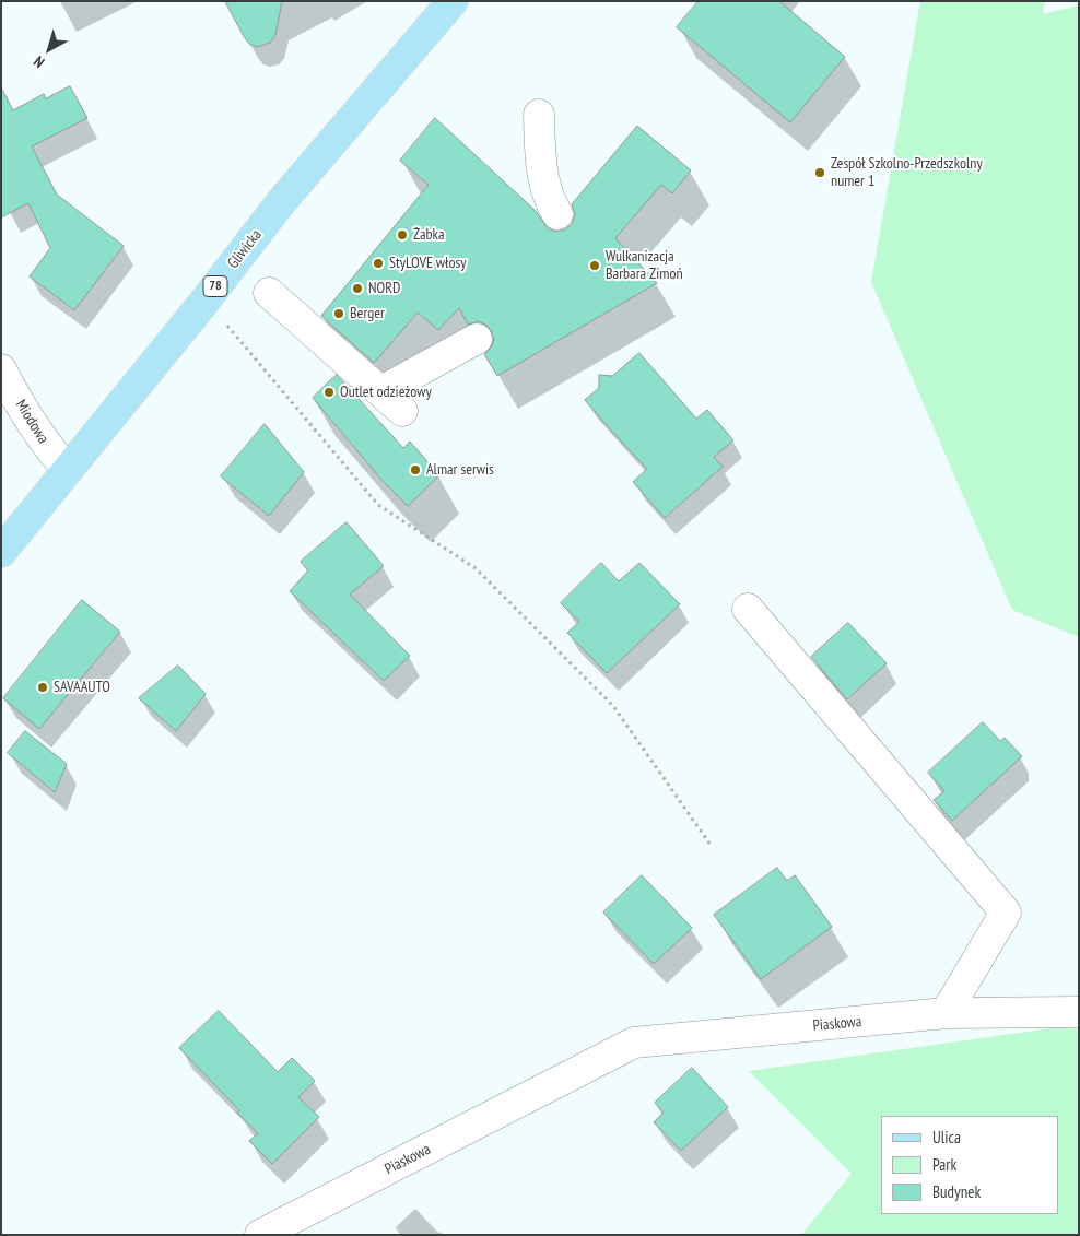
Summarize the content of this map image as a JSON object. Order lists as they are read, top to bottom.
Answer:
{
  "streets": {
    "main road": ["Gliwicka", "78"],
    "street": ["Miodowa", "Piaskowa"]
  },
  "crossings": [
    ["Gliwicka", "Miodowa"]
  ],
  "places": [
    "Zespół Szkolno-Przedszkolny numer 1",
    "Żabka",
    "StyLOVE włosy",
    "Wulkanizacja Barbara Zimoń",
    "NORD",
    "Berger",
    "Outlet odzieżowy",
    "Almar serwis",
    "SAVAAUTO"
  ],
  "legend": ["Ulica", "Park", "Budynek"],
  "north": "bottom left"
}
